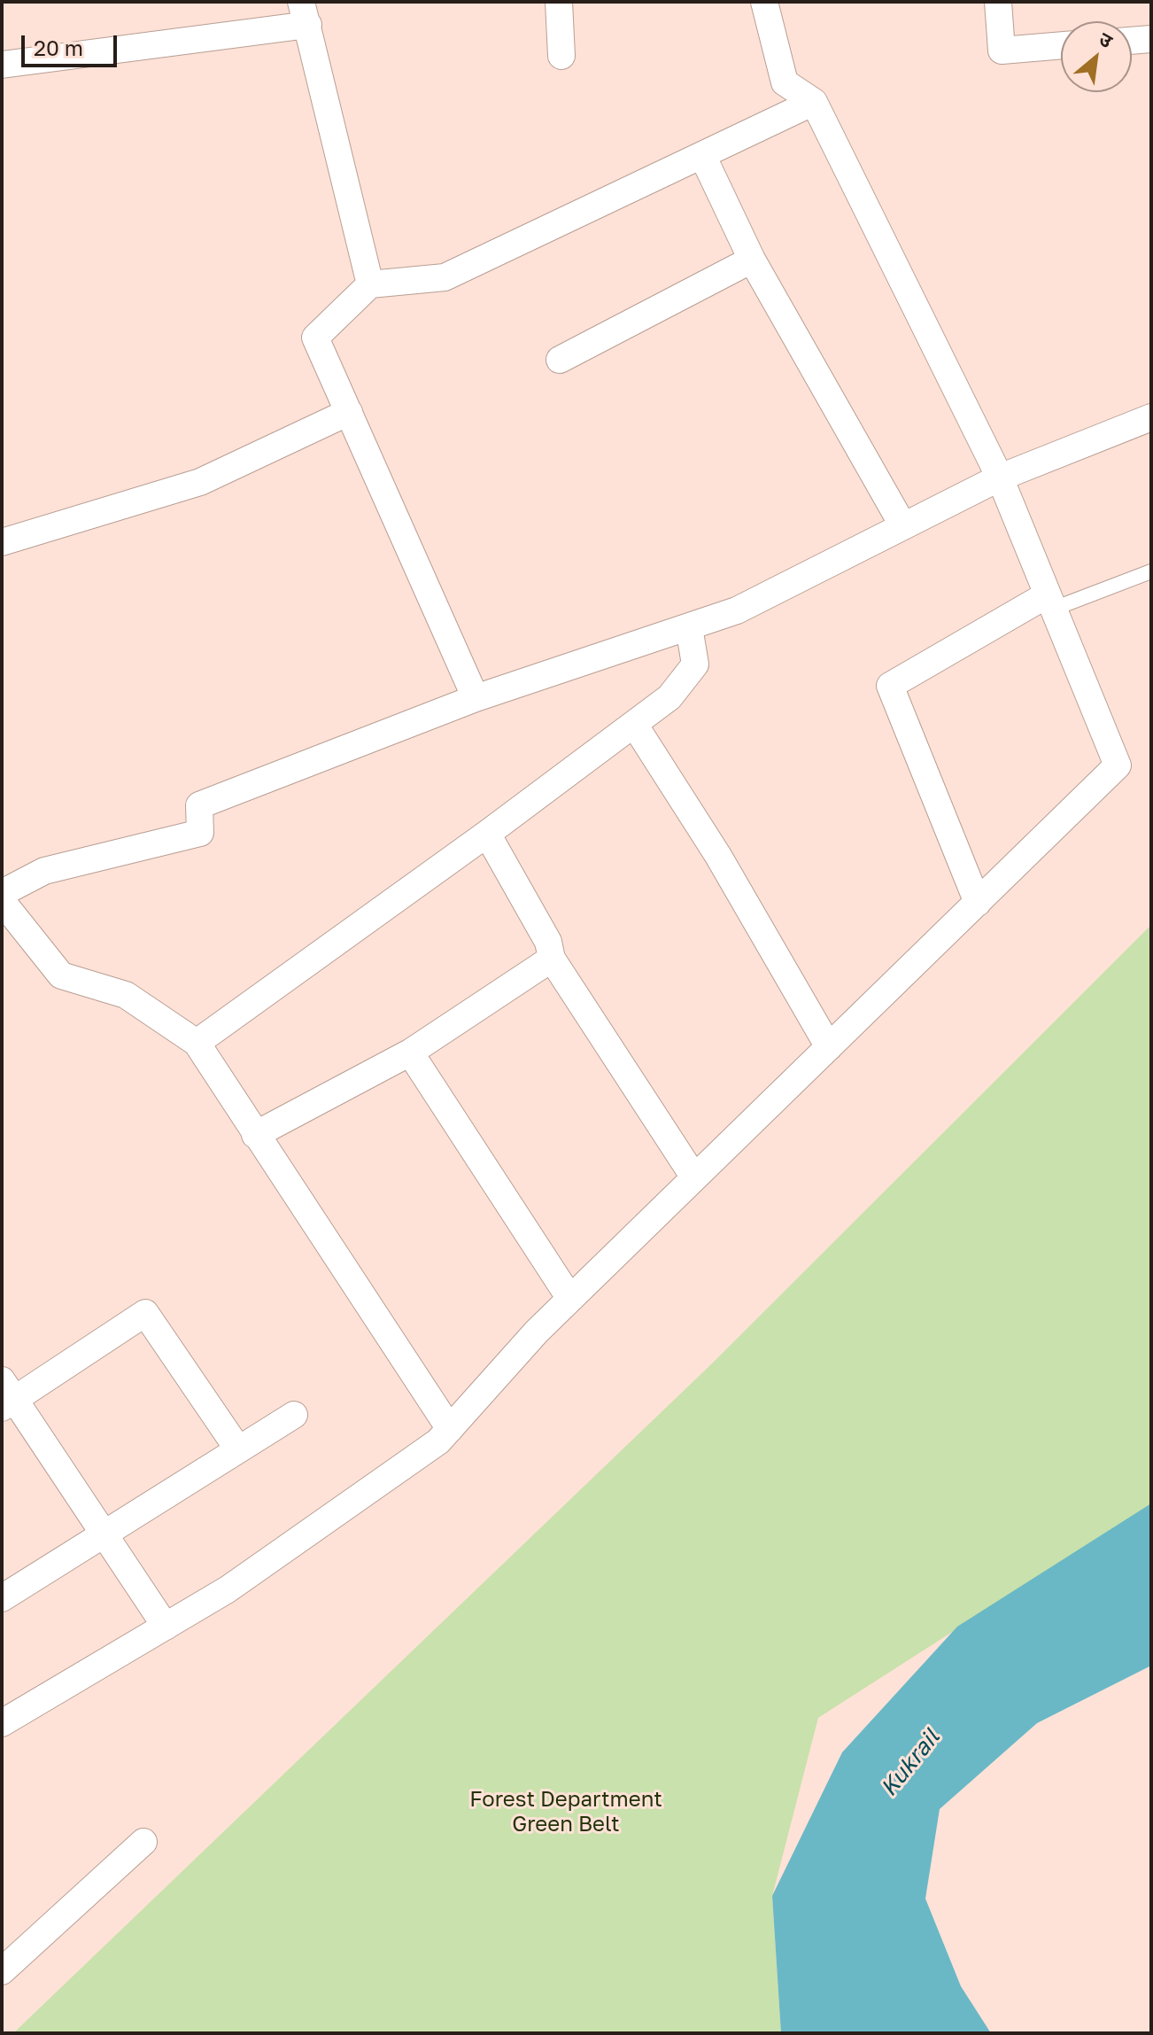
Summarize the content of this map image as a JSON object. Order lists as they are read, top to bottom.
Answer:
{
  "water": ["Kukrail"],
  "parks": ["Forest Department Green Belt"],
  "scale_bar": "20 m",
  "north": "top right"
}
